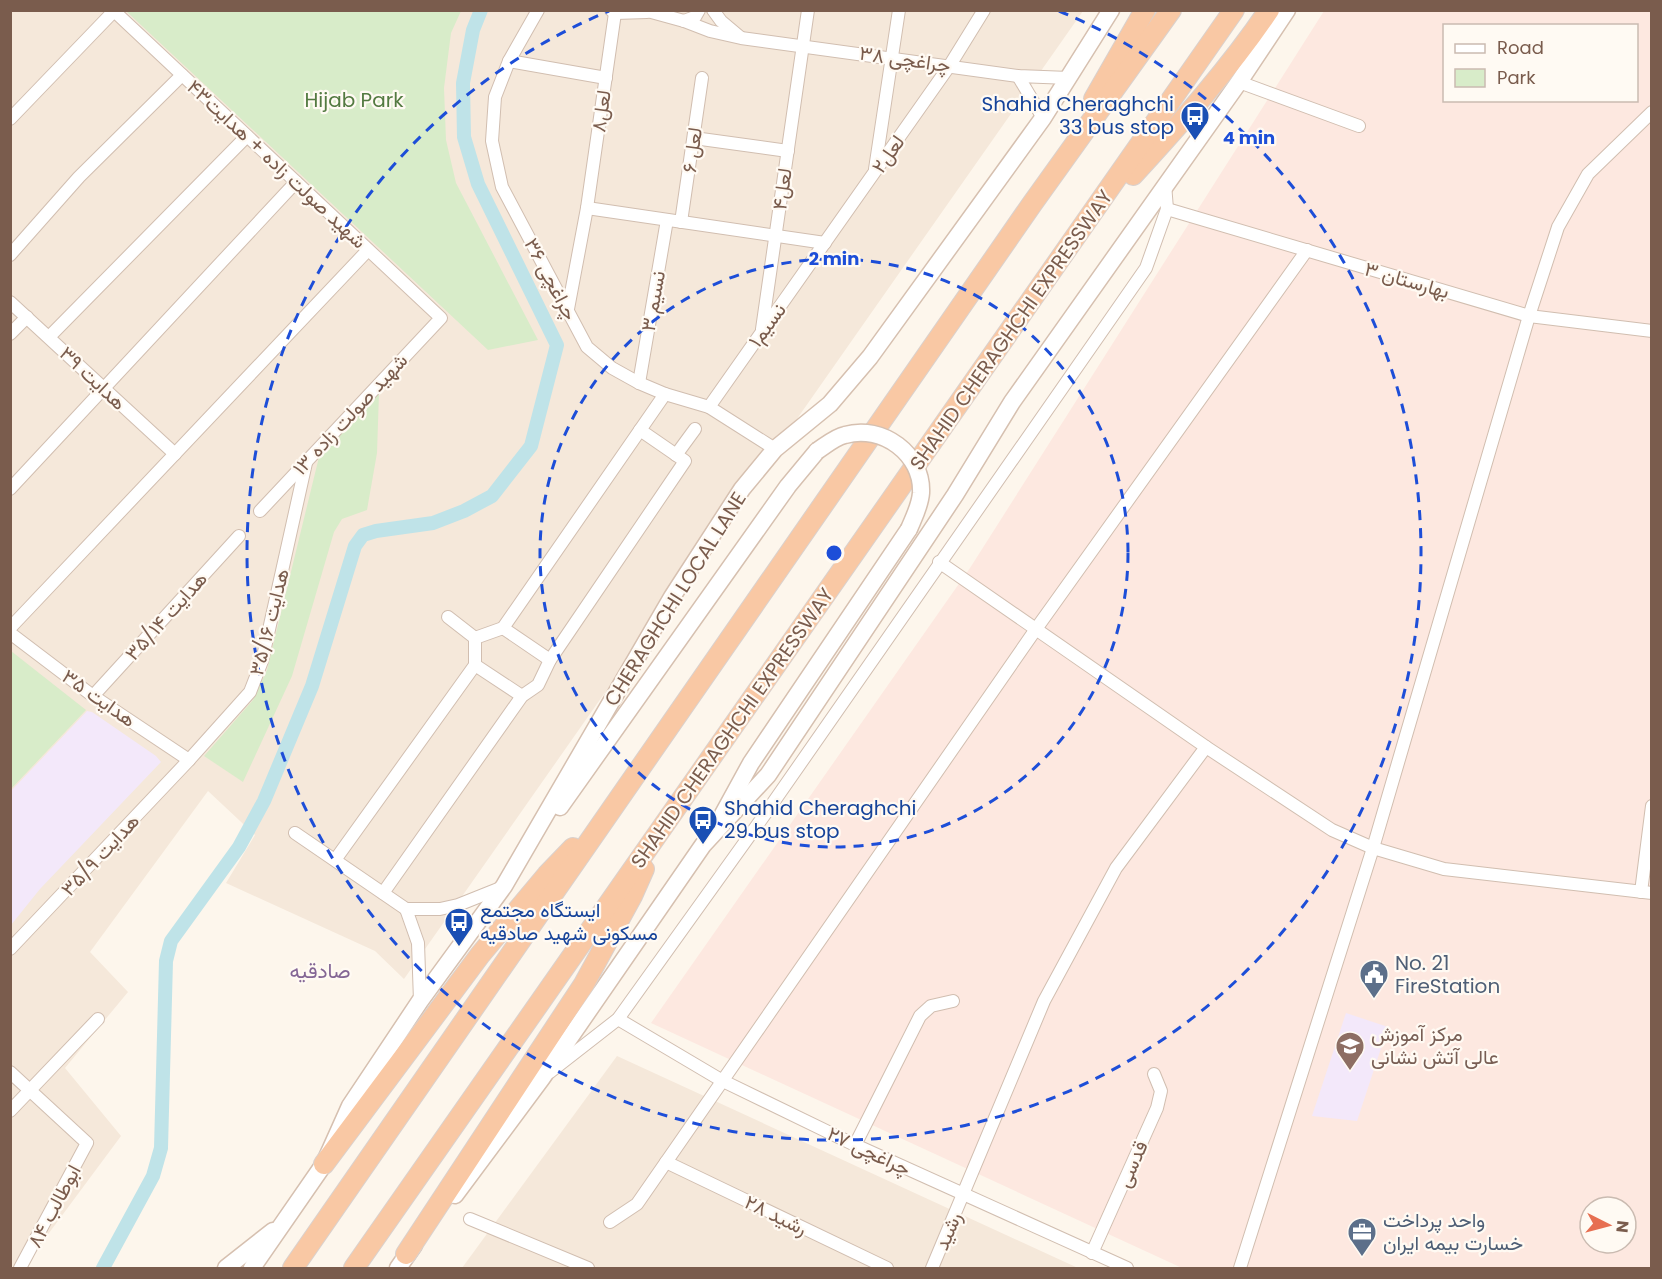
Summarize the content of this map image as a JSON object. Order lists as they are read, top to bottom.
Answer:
{
  "streets": {
    "highway": ["SHAHID CHERAGHCHI EXPRESSWAY"],
    "main road": ["CHERAGHCHI LOCAL LANE"],
    "street": [
      "چراغچی ۳۸",
      "لعل۸",
      "لعل ۶",
      "لعل۲",
      "شهید صولت زاده + هدایت۴۳",
      "لعل۴",
      "چراغچی ۳۶",
      "بهارستان ۳",
      "نسیم ۳",
      "نسیم۱",
      "هدایت ۳۹",
      "شهید صولت زاده ۱۳",
      "هدایت ۳۵/۱۴",
      "هدایت ۳۵/۱۶",
      "هدایت ۳۵",
      "هدایت ۳۵/۹",
      "چراغچی ۲۷",
      "قدسی",
      "ابوطالب ۸۴",
      "رشید ۲۸",
      "رشید"
    ]
  },
  "crossings": [
    ["چراغچی ۳۸", "لعل۸"],
    ["چراغچی ۳۸", "لعل۲"],
    ["چراغچی ۳۸", "لعل۴"],
    ["چراغچی ۳۸", "CHERAGHCHI LOCAL LANE"],
    ["لعل۸", "چراغچی ۳۶"],
    ["لعل۲", "نسیم۱"],
    ["شهید صولت زاده + هدایت۴۳", "شهید صولت زاده ۱۳"],
    ["لعل۴", "نسیم۱"],
    ["چراغچی ۳۶", "نسیم ۳"],
    ["چراغچی ۳۶", "نسیم۱"],
    ["چراغچی ۳۶", "CHERAGHCHI LOCAL LANE"],
    ["شهید صولت زاده ۱۳", "هدایت ۳۵/۱۶"],
    ["هدایت ۳۵/۱۴", "هدایت ۳۵"],
    ["هدایت ۳۵/۱۶", "هدایت ۳۵"],
    ["هدایت ۳۵/۱۶", "هدایت ۳۵/۹"],
    ["هدایت ۳۵", "هدایت ۳۵/۹"],
    ["چراغچی ۲۷", "قدسی"],
    ["چراغچی ۲۷", "رشید"]
  ],
  "districts": ["صادقیه"],
  "parks": ["Hijab Park"],
  "places": {
    "bus stop": ["Shahid Cheraghchi 33 bus stop", "Shahid Cheraghchi 29 bus stop", "ایستگاه مجتمع مسکونی شهید صادقیه"],
    "public building": ["No. 21 FireStation"],
    "school or university": ["مرکز آموزش عالی آتش نشانی"],
    "office": ["واحد پرداخت خسارت بیمه ایران"]
  },
  "legend": ["Road", "Park"],
  "north": "right",
  "rings": ["4 min", "2 min"]
}
